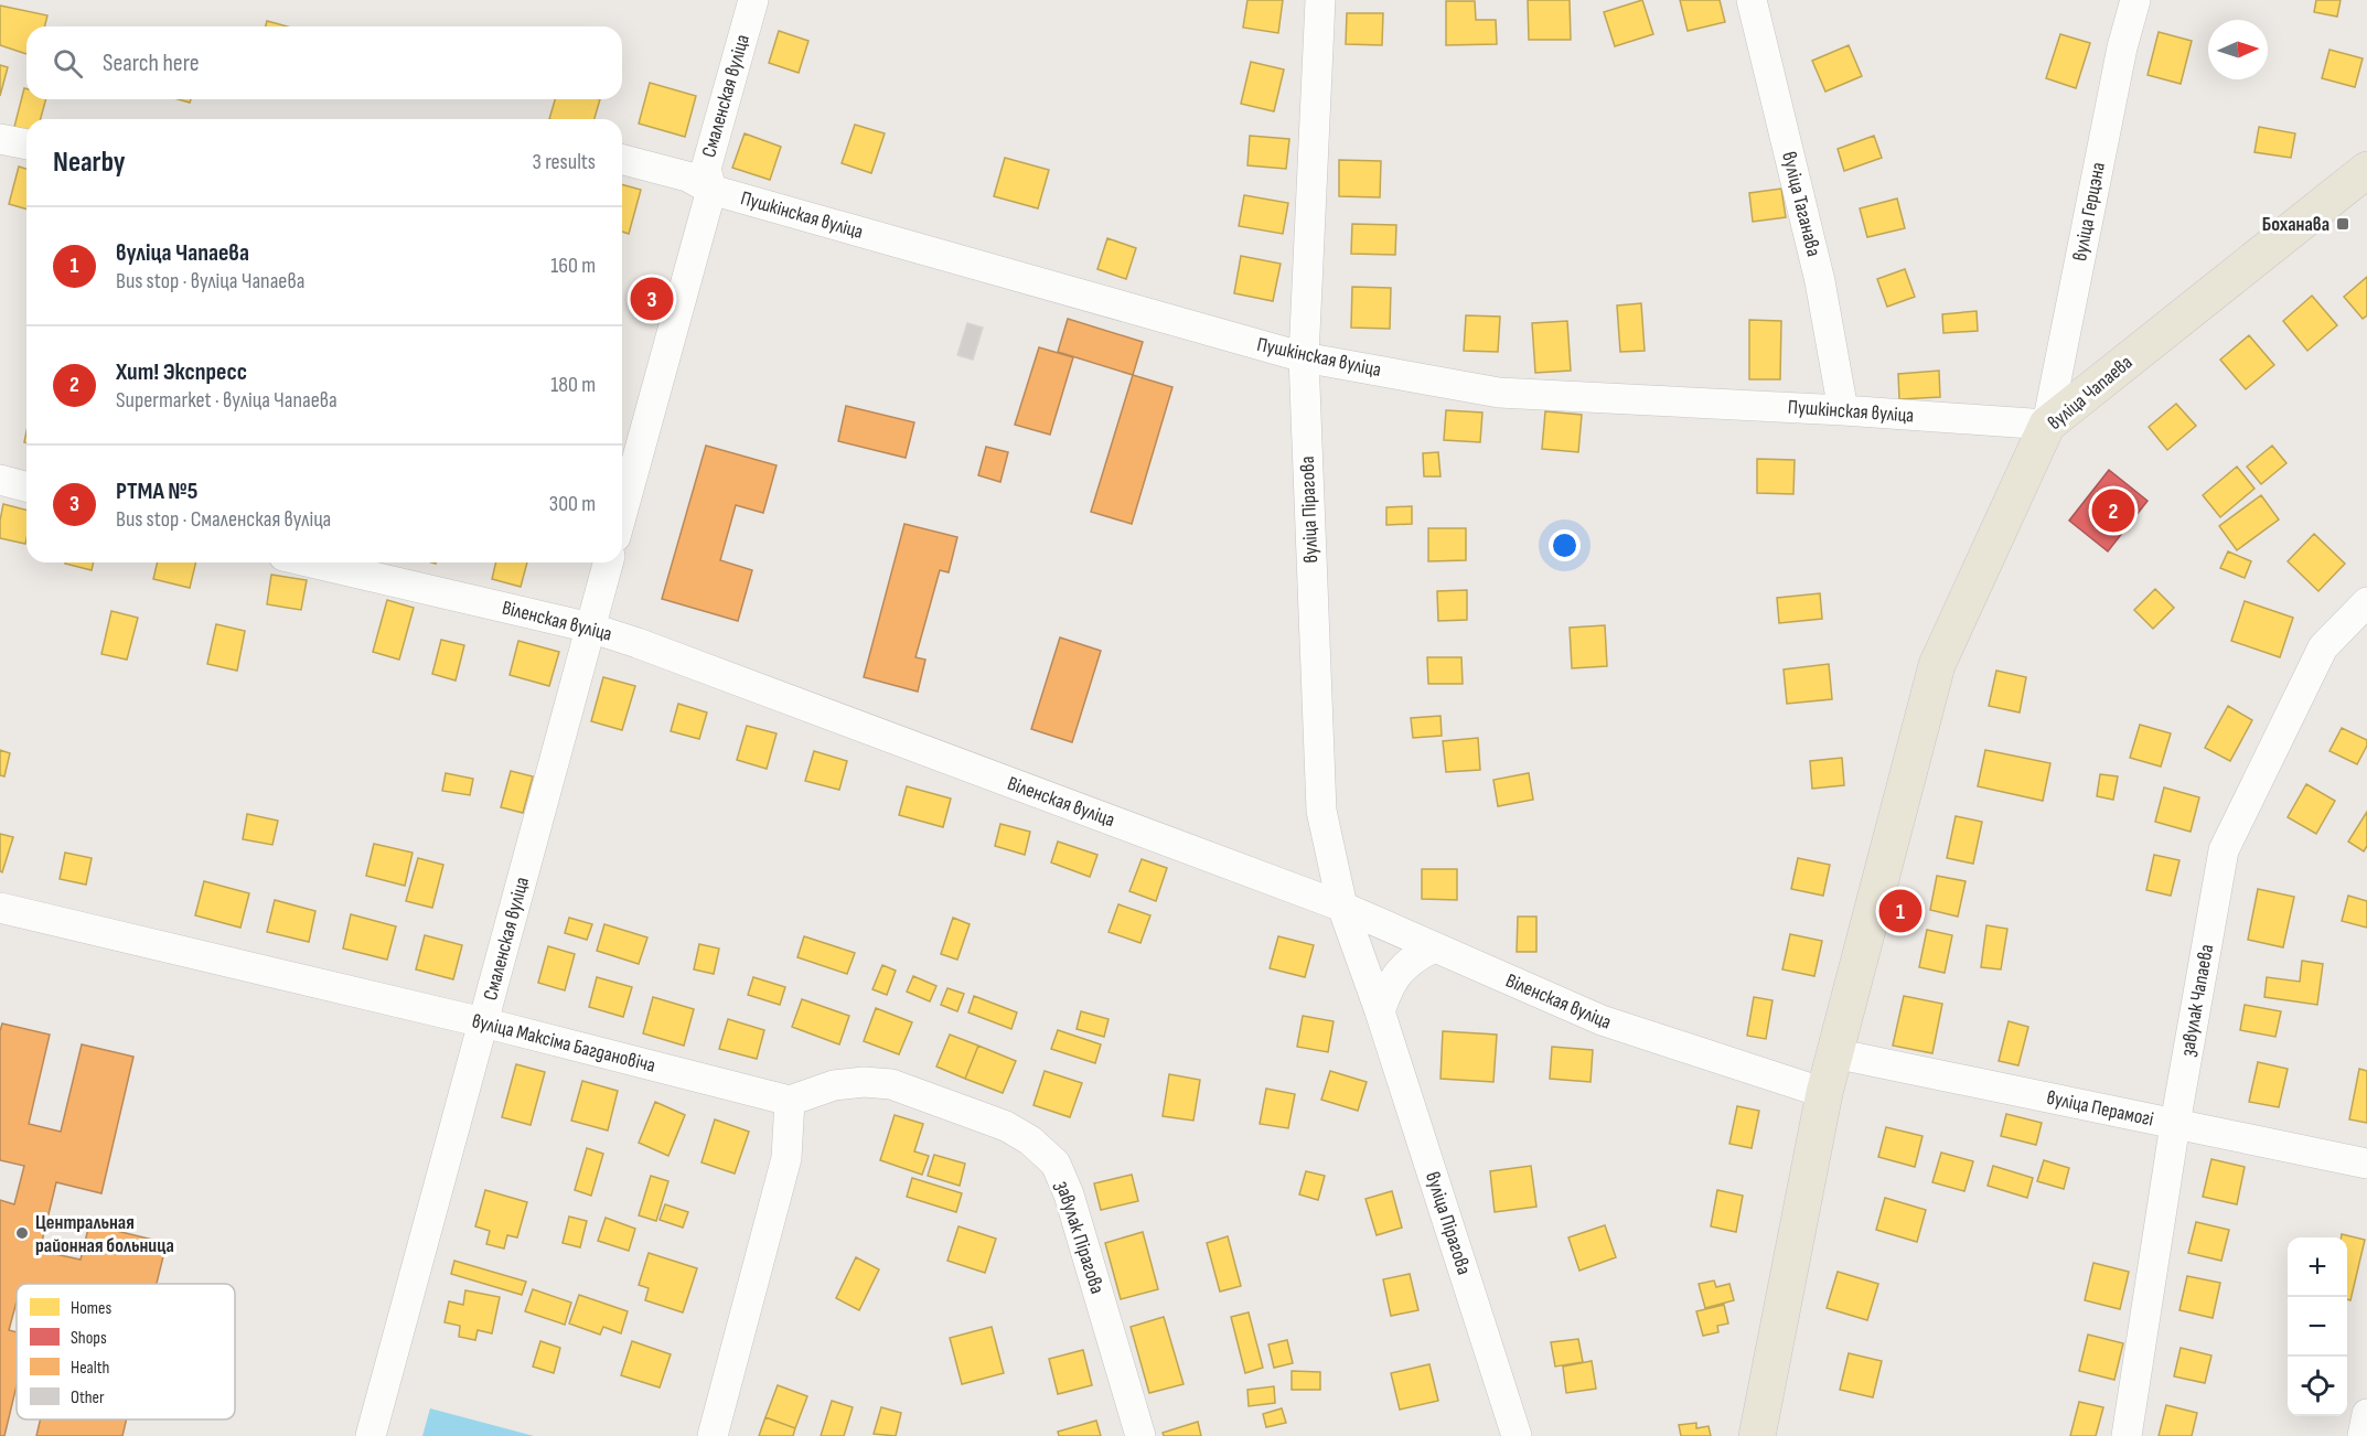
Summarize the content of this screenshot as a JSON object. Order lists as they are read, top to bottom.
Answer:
{
  "streets": {
    "main road": ["вуліца Чапаева"],
    "street": [
      "Смаленская вуліца",
      "вуліца Таганава",
      "вуліца Герцэна",
      "Пушкінская вуліца",
      "вуліца Пірагова",
      "Віленская вуліца",
      "завулак Чапаева",
      "вуліца Максіма Багдановіча",
      "вуліца Перамогі",
      "завулак Пірагова"
    ]
  },
  "crossings": [
    ["Смаленская вуліца", "Пушкінская вуліца"],
    ["Смаленская вуліца", "Віленская вуліца"],
    ["Смаленская вуліца", "вуліца Максіма Багдановіча"],
    ["вуліца Таганава", "Пушкінская вуліца"],
    ["вуліца Герцэна", "Пушкінская вуліца"],
    ["вуліца Герцэна", "вуліца Чапаева"],
    ["Пушкінская вуліца", "вуліца Чапаева"],
    ["Пушкінская вуліца", "вуліца Пірагова"],
    ["вуліца Чапаева", "Віленская вуліца"],
    ["вуліца Чапаева", "вуліца Перамогі"],
    ["вуліца Пірагова", "Віленская вуліца"],
    ["завулак Чапаева", "вуліца Перамогі"],
    ["вуліца Максіма Багдановіча", "завулак Пірагова"]
  ],
  "places": {
    "transit": ["Боханава"],
    "other": ["Центральная районная больница"]
  },
  "legend": [
    "Homes",
    "Shops",
    "Health",
    "Other"
  ],
  "north": "right",
  "page": {
    "search": "Search here",
    "heading": ["Nearby", "3 results"],
    "list": [
      {
        "mark": "1",
        "name": "вуліца Чапаева",
        "note": "Bus stop · вуліца Чапаева",
        "value": "160 m"
      },
      {
        "mark": "2",
        "name": "Хит! Экспресс",
        "note": "Supermarket · вуліца Чапаева",
        "value": "180 m"
      },
      {
        "mark": "3",
        "name": "РТМА №5",
        "note": "Bus stop · Смаленская вуліца",
        "value": "300 m"
      }
    ],
    "pins": ["3", "2", "1"],
    "map_buttons": ["+", "−"]
  }
}
